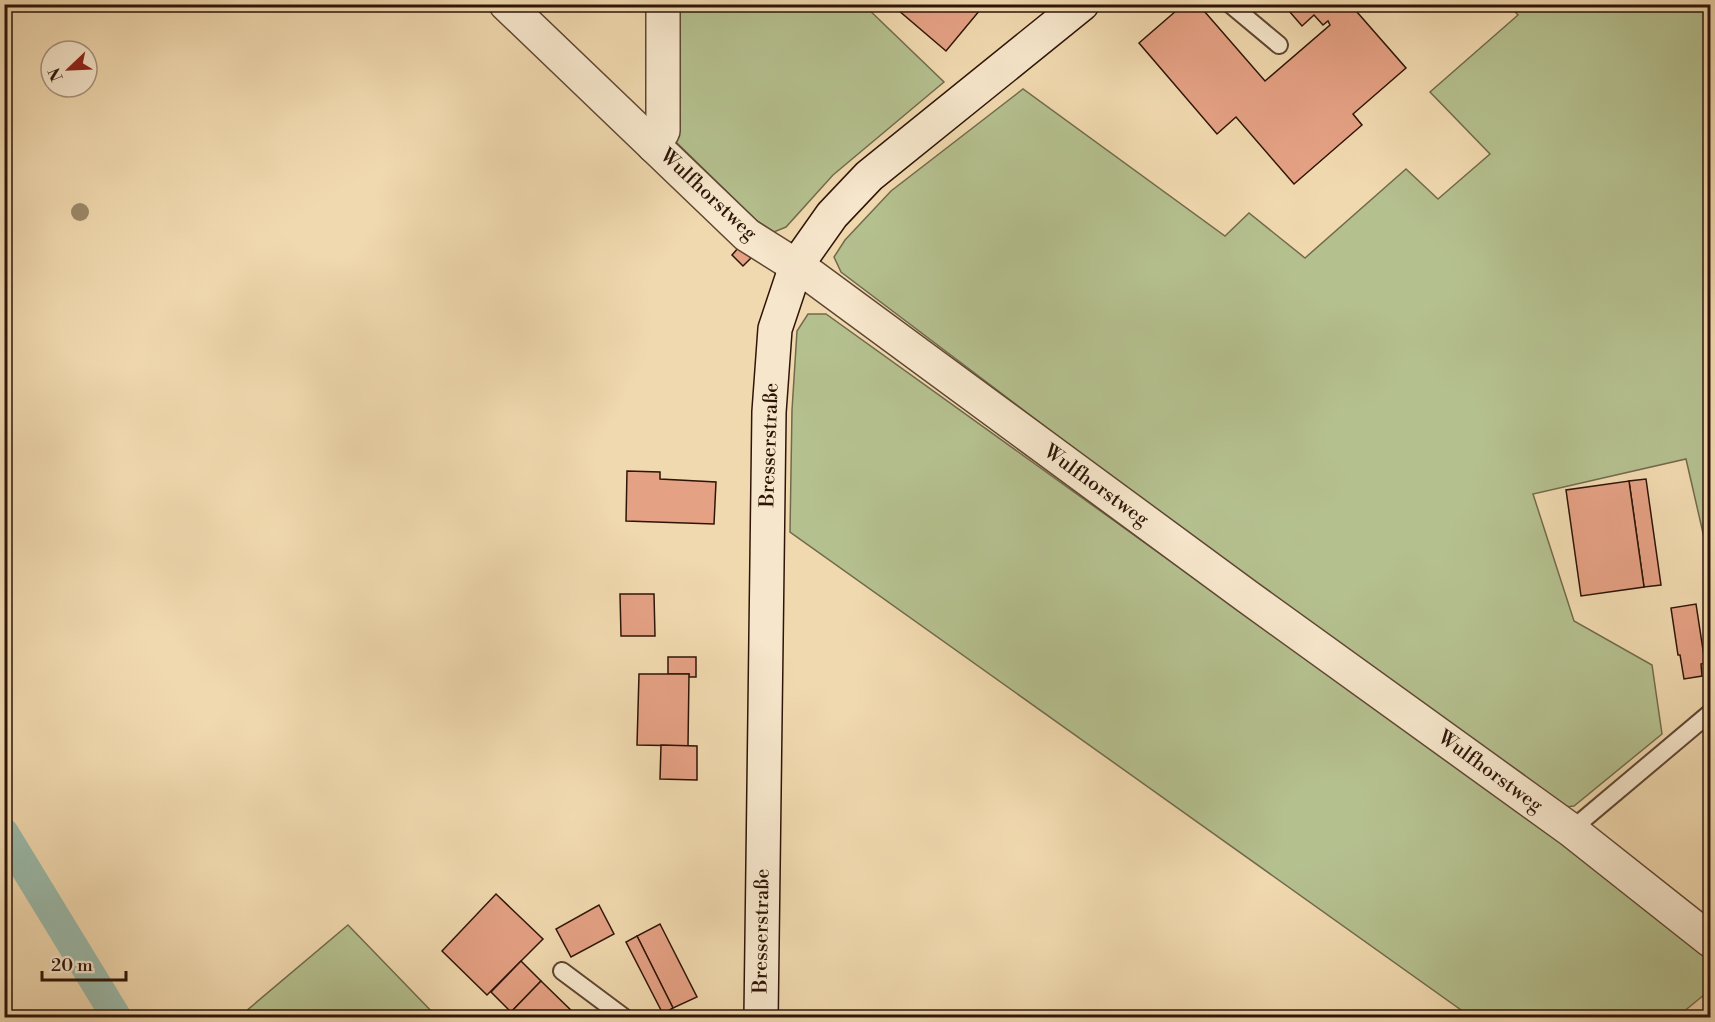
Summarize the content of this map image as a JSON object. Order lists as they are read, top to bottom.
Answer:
{
  "streets": {
    "street": ["Wulfhorstweg", "Bresserstraße"]
  },
  "crossings": [
    ["Wulfhorstweg", "Bresserstraße"]
  ],
  "scale_bar": "20 m",
  "north": "bottom left"
}
